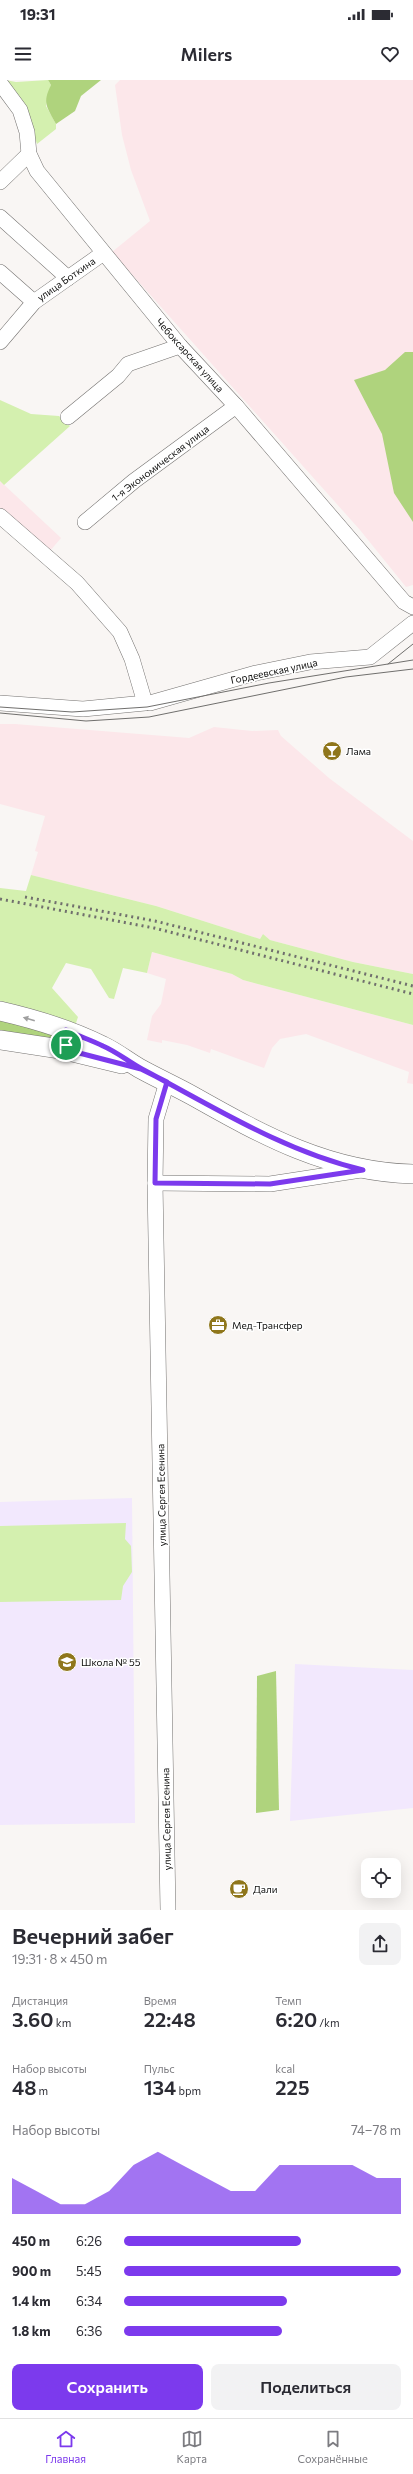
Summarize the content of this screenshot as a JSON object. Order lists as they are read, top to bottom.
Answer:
{
  "streets": {
    "street": [
      "улица Боткина",
      "Чебоксарская улица",
      "1-я Экономическая улица",
      "Гордеевская улица",
      "улица Сергея Есенина"
    ]
  },
  "crossings": [
    ["улица Боткина", "Чебоксарская улица"],
    ["Чебоксарская улица", "1-я Экономическая улица"]
  ],
  "places": {
    "bar": ["Лама"],
    "office": ["Мед-Трансфер"],
    "school or university": ["Школа № 55"],
    "cafe": ["Дали"]
  },
  "page": {
    "status": "19:31",
    "header": "Milers",
    "heading": ["Вечерний забег", "19:31 · 8 × 450 m"],
    "stats": [
      ["Дистанция", "3.60 km"],
      ["Время", "22:48"],
      ["Темп", "6:20 /km"],
      ["Набор высоты", "48 m"],
      ["Пульс", "134 bpm"],
      ["kcal", "225"]
    ],
    "chart": ["Набор высоты", "74–78 m"],
    "list": [
      {
        "name": "450 m",
        "note": "6:26"
      },
      {
        "name": "900 m",
        "note": "5:45"
      },
      {
        "name": "1.4 km",
        "note": "6:34"
      },
      {
        "name": "1.8 km",
        "note": "6:36"
      }
    ],
    "buttons": ["Сохранить", "Поделиться"],
    "tabs": ["Главная", "Карта", "Сохранённые"]
  }
}
